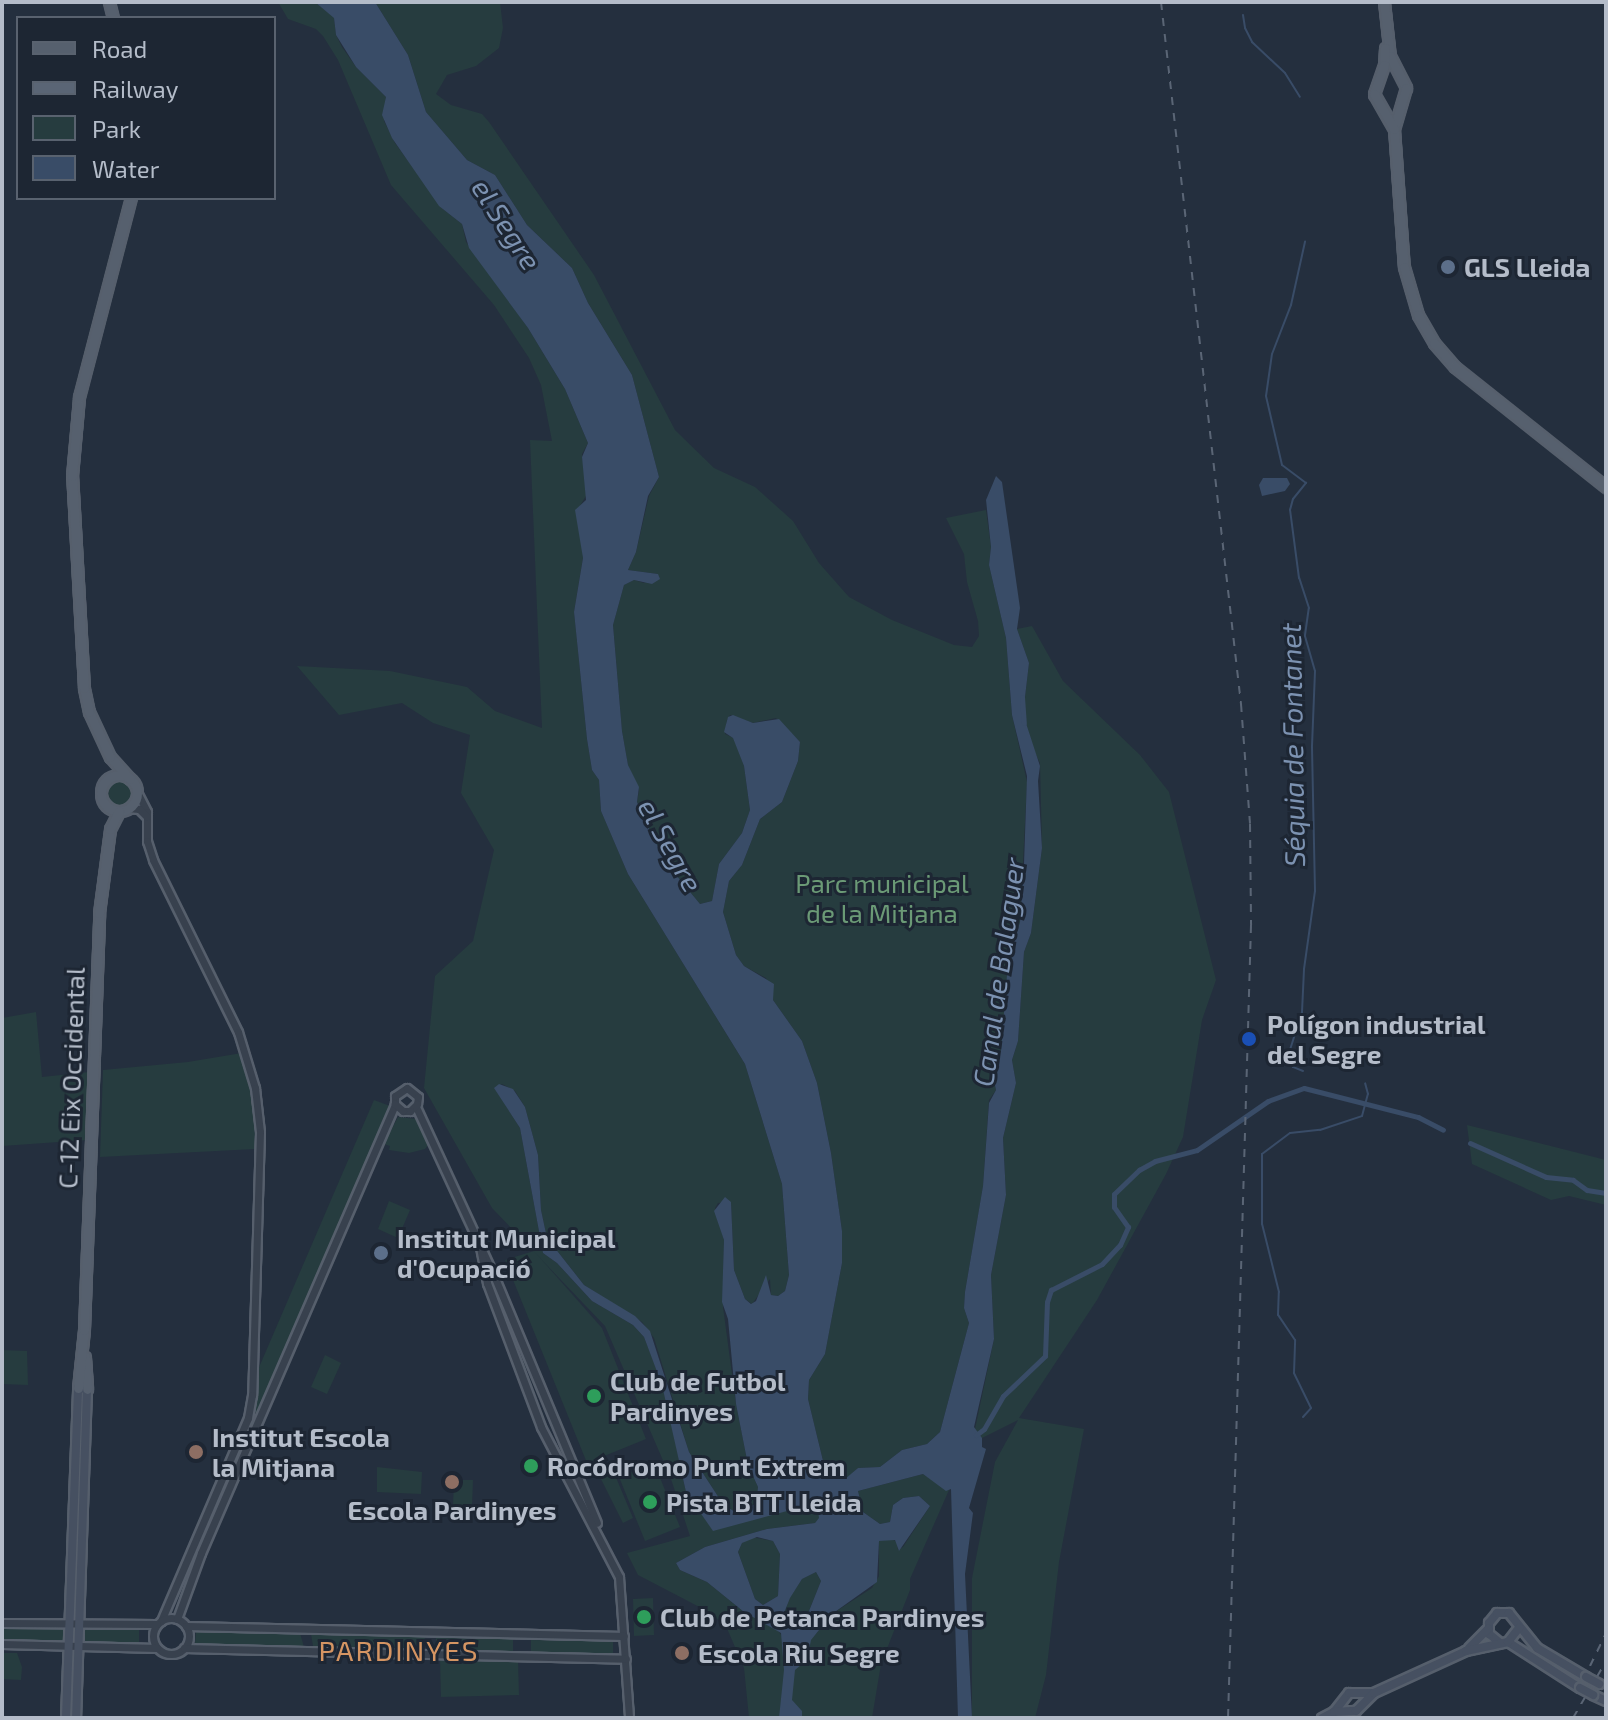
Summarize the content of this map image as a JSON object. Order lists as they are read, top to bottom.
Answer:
{
  "streets": {
    "main road": ["C-12 Eix Occidental"]
  },
  "districts": ["PARDINYES"],
  "water": ["el Segre", "Séquia de Fontanet", "Canal de Balaguer"],
  "parks": ["Parc municipal de la Mitjana"],
  "places": [
    "GLS Lleida",
    "Polígon industrial del Segre",
    "Institut Municipal d'Ocupació",
    "Club de Futbol Pardinyes",
    "Institut Escola la Mitjana",
    "Rocódromo Punt Extrem",
    "Escola Pardinyes",
    "Pista BTT Lleida",
    "Club de Petanca Pardinyes",
    "Escola Riu Segre"
  ],
  "legend": [
    "Road",
    "Railway",
    "Park",
    "Water"
  ]
}
